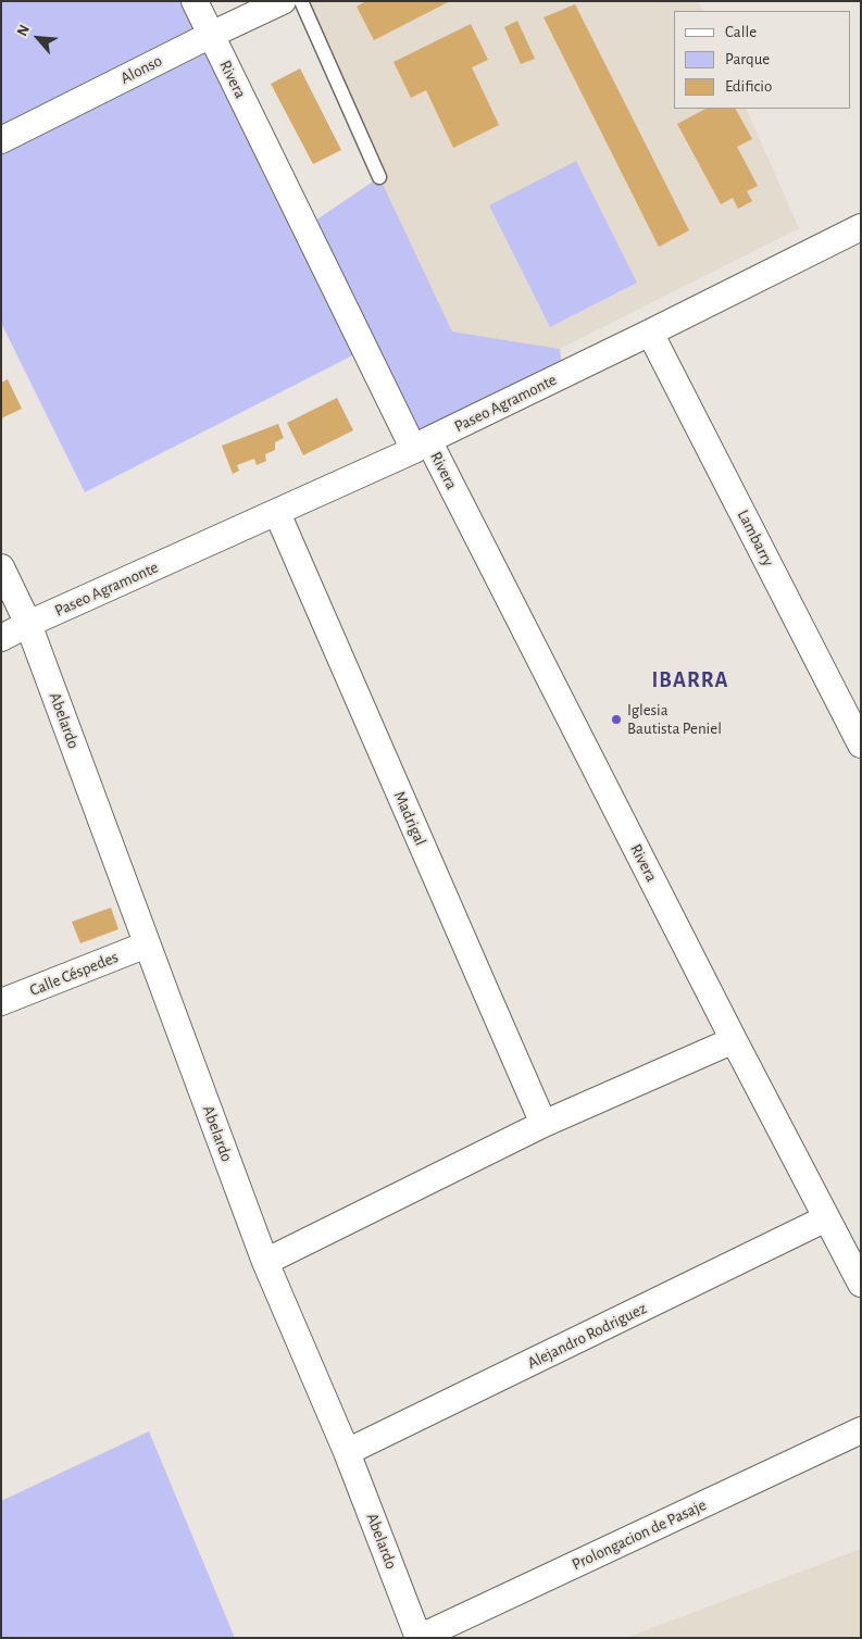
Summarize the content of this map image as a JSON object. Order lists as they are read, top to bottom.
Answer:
{
  "streets": {
    "street": [
      "Alonso",
      "Rivera",
      "Paseo Agramonte",
      "Lambarry",
      "Abelardo",
      "Madrigal",
      "Calle Céspedes",
      "Alejandro Rodriguez",
      "Prolongacion de Pasaje"
    ]
  },
  "crossings": [
    ["Alonso", "Rivera"],
    ["Rivera", "Paseo Agramonte"],
    ["Rivera", "Alejandro Rodriguez"],
    ["Paseo Agramonte", "Lambarry"],
    ["Paseo Agramonte", "Abelardo"],
    ["Paseo Agramonte", "Madrigal"],
    ["Abelardo", "Calle Céspedes"],
    ["Abelardo", "Alejandro Rodriguez"],
    ["Abelardo", "Prolongacion de Pasaje"]
  ],
  "districts": ["IBARRA"],
  "places": ["Iglesia Bautista Peniel"],
  "legend": ["Calle", "Parque", "Edificio"],
  "north": "top left"
}
